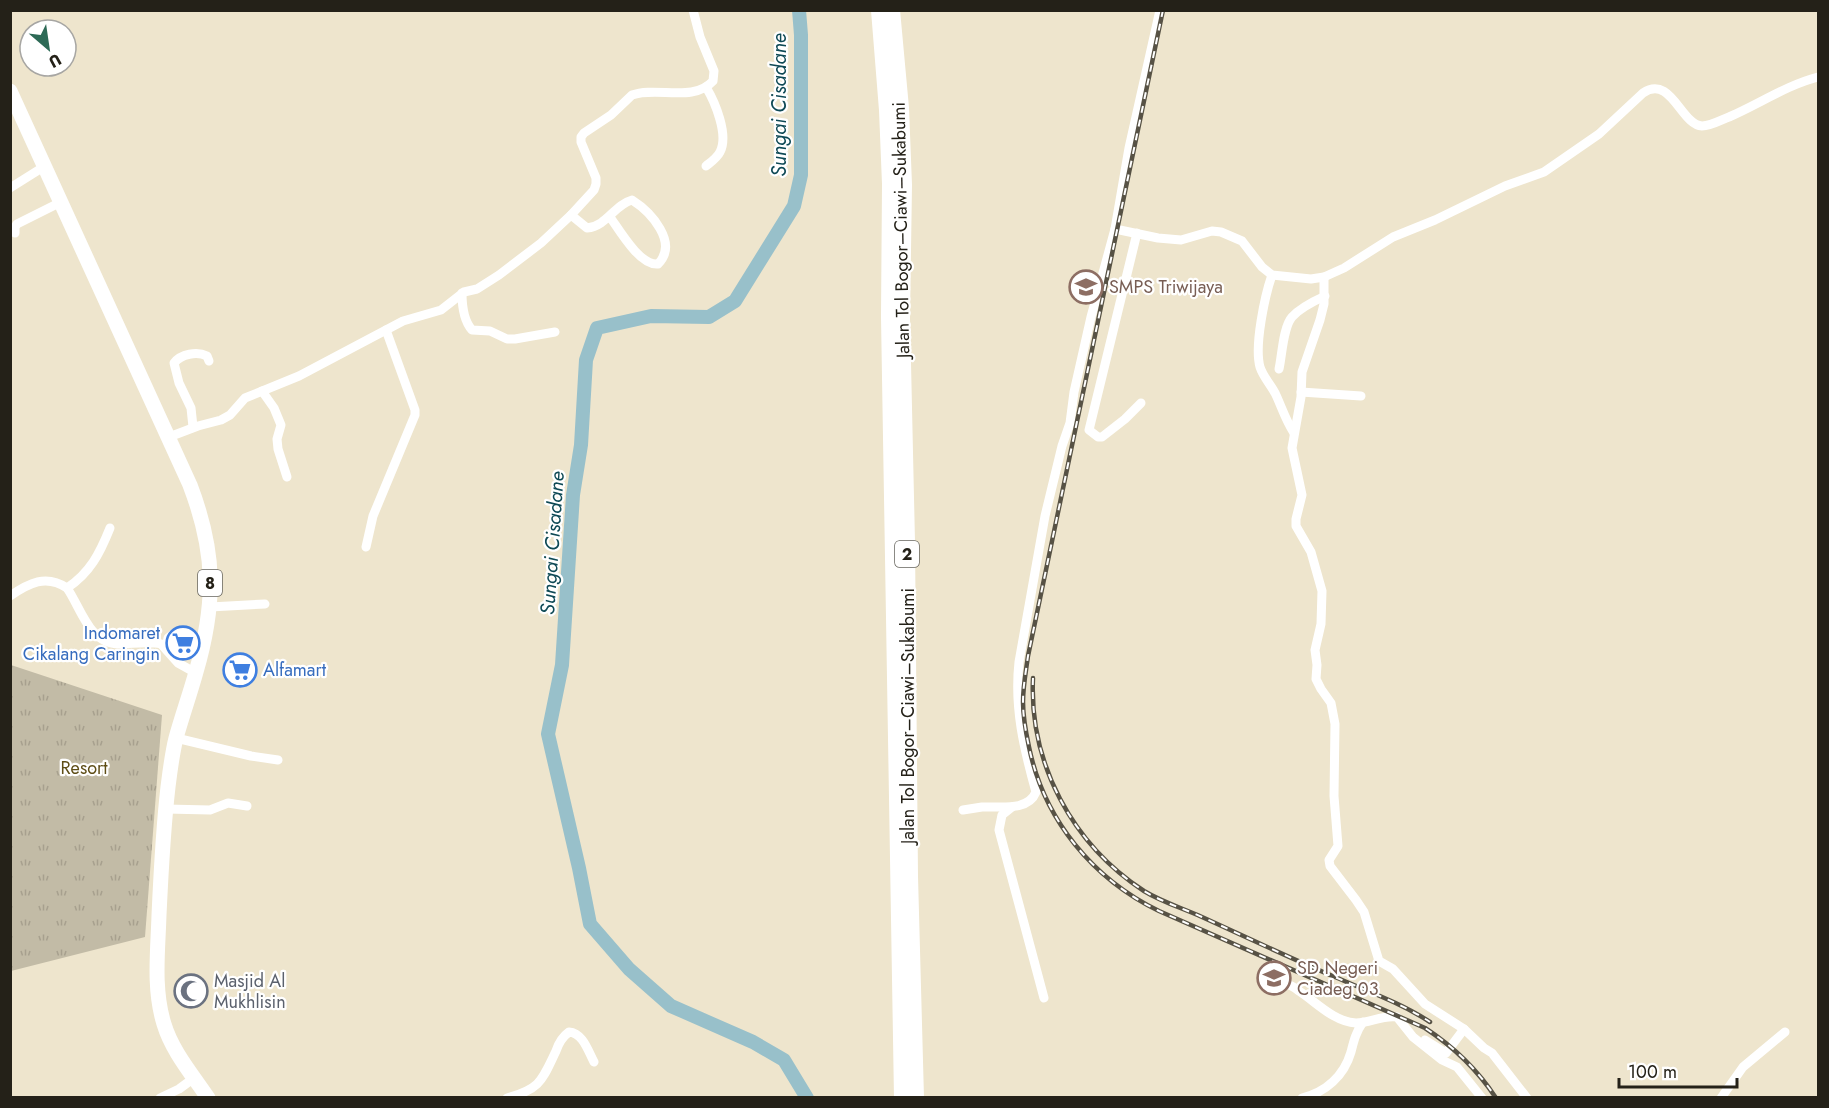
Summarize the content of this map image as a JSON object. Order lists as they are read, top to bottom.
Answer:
{
  "streets": {
    "highway": ["Jalan Tol Bogor–Ciawi–Sukabumi", "2", "8"]
  },
  "water": ["Sungai Cisadane"],
  "parks": ["Resort"],
  "places": {
    "school or university": ["SMPS Triwijaya", "SD Negeri Ciadeg 03"],
    "supermarket": ["Indomaret Cikalang Caringin", "Alfamart"],
    "mosque": ["Masjid Al Mukhlisin"]
  },
  "scale_bar": "100 m",
  "north": "bottom right"
}
